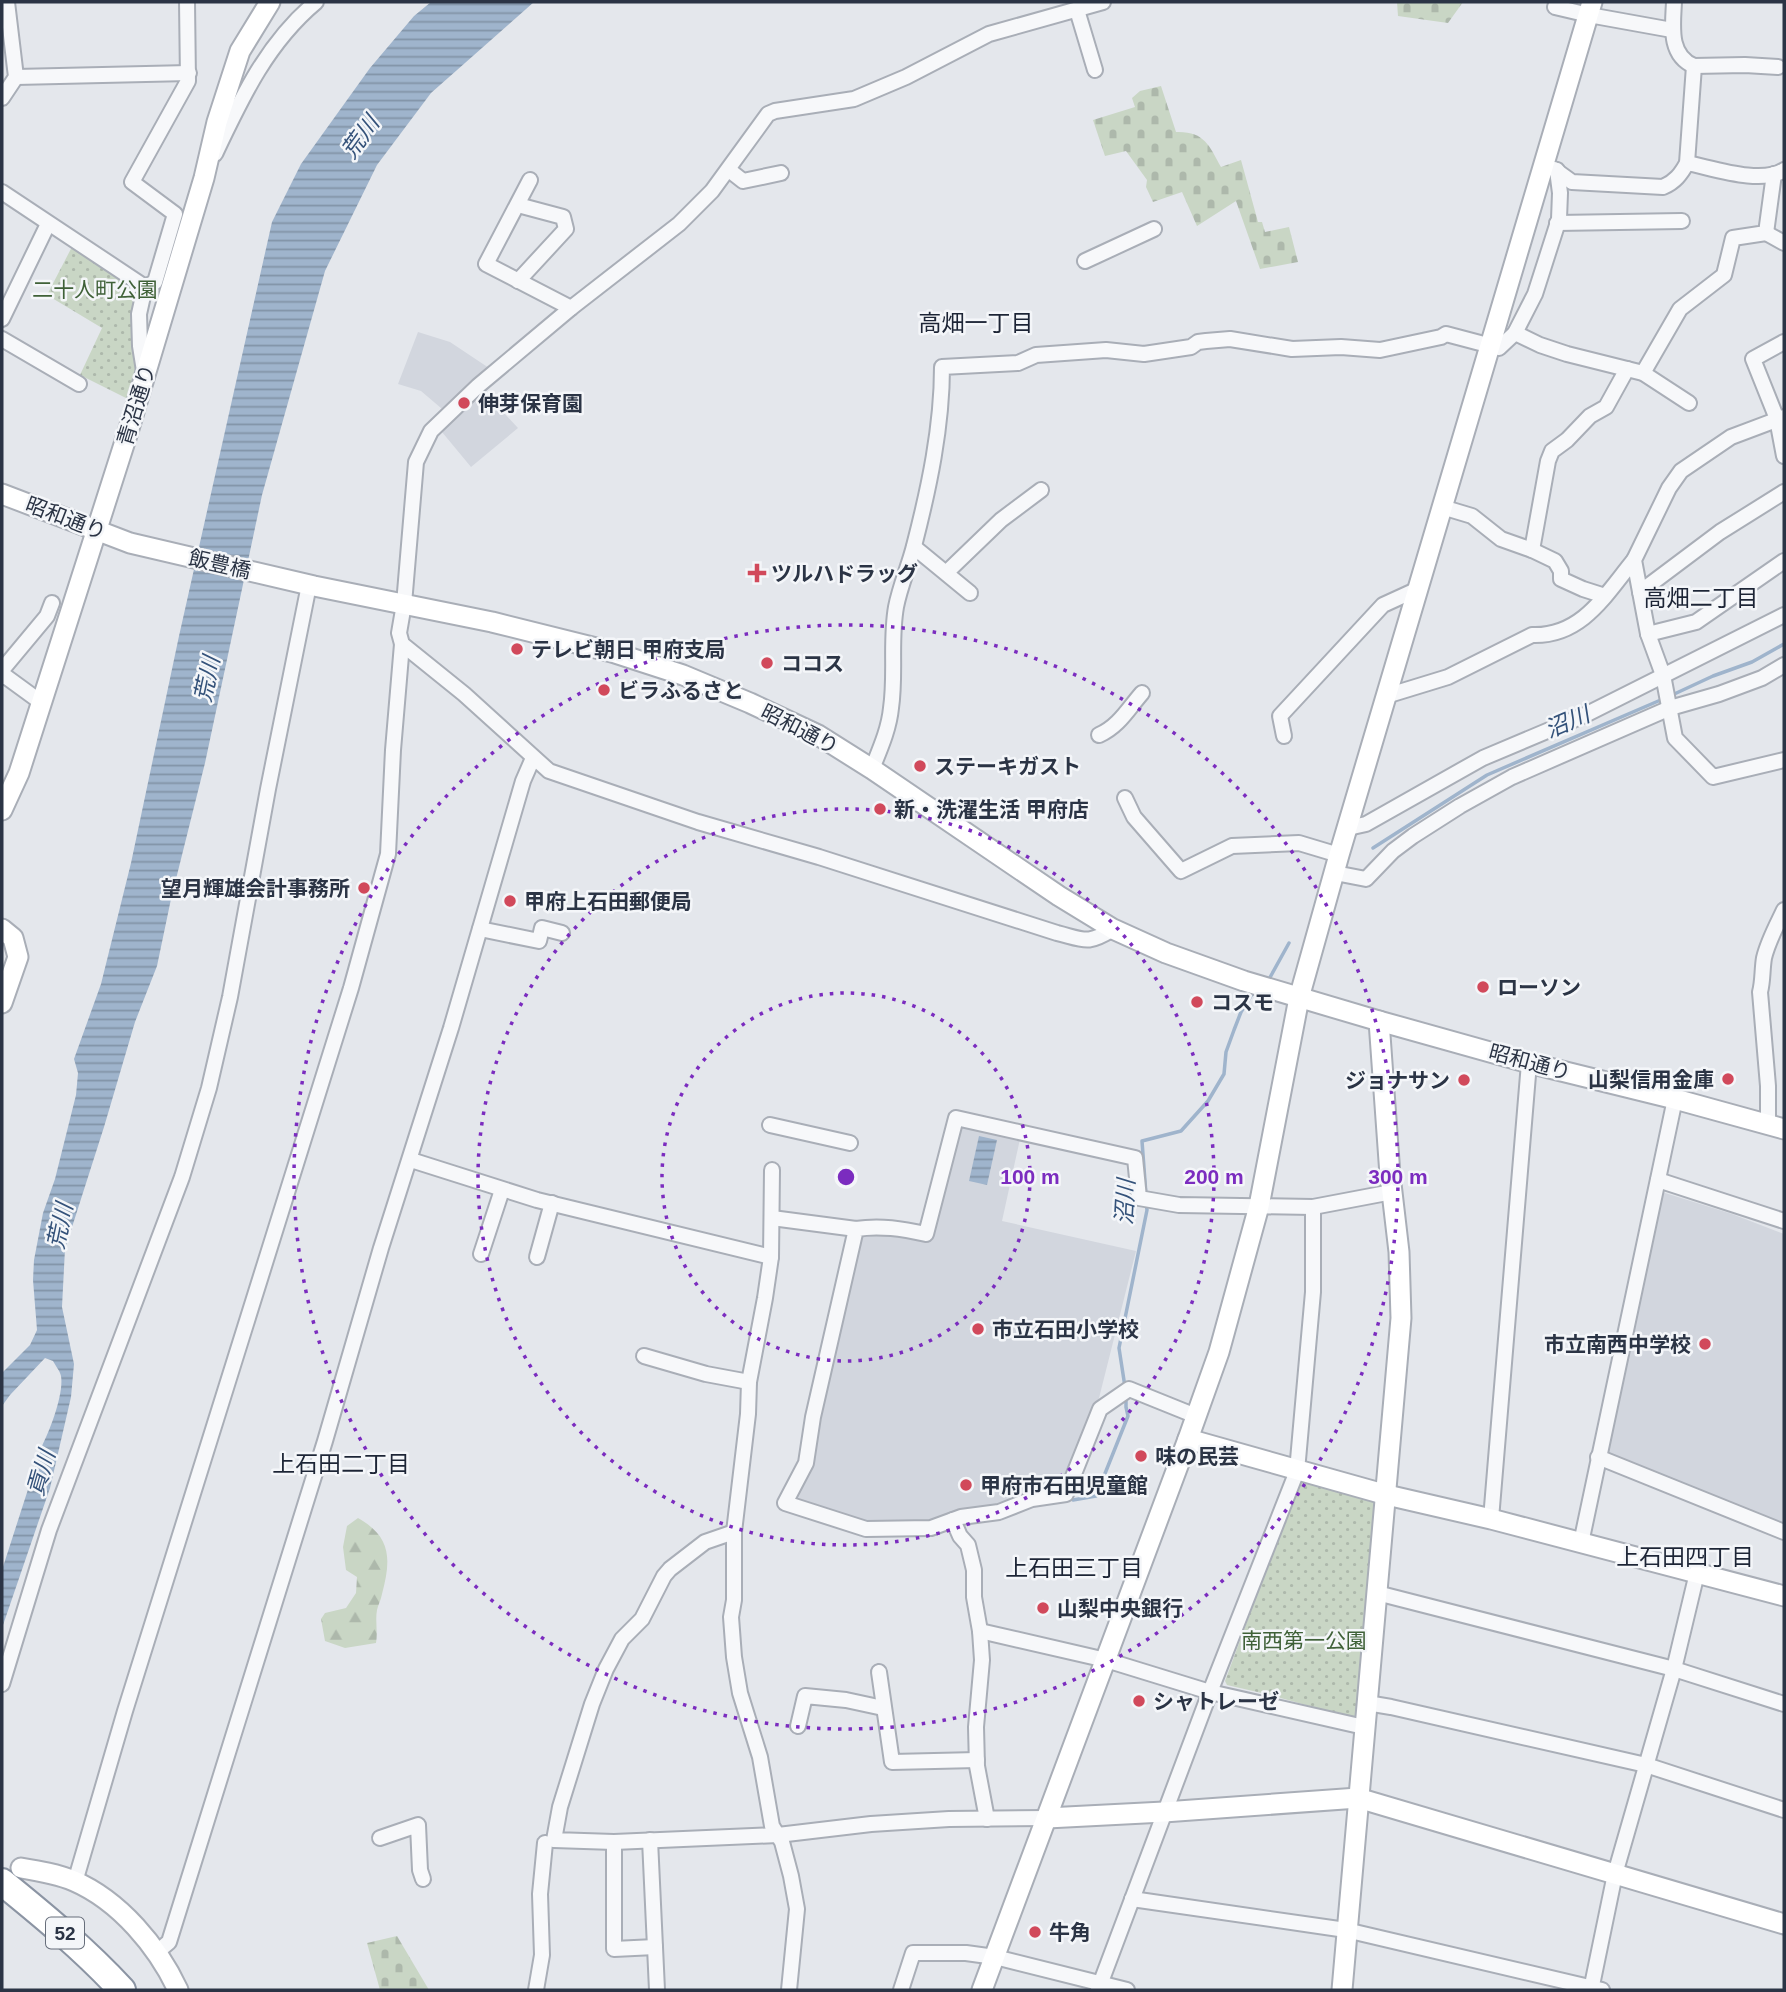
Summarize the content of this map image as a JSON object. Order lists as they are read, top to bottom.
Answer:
{
  "streets": {
    "highway": ["52"],
    "street": ["青沼通り", "昭和通り", "飯豊橋"]
  },
  "crossings": [
    ["青沼通り", "昭和通り"],
    ["昭和通り", "飯豊橋"]
  ],
  "districts": [
    "高畑一丁目",
    "高畑二丁目",
    "上石田二丁目",
    "上石田四丁目",
    "上石田三丁目"
  ],
  "water": ["荒川", "沼川", "貢川"],
  "parks": ["二十人町公園", "南西第一公園"],
  "places": {
    "other": [
      "伸芽保育園",
      "テレビ朝日 甲府支局",
      "ココス",
      "ビラふるさと",
      "ステーキガスト",
      "新・洗濯生活 甲府店",
      "望月輝雄会計事務所",
      "甲府上石田郵便局",
      "ローソン",
      "コスモ",
      "山梨信用金庫",
      "ジョナサン",
      "市立石田小学校",
      "市立南西中学校",
      "味の民芸",
      "甲府市石田児童館",
      "山梨中央銀行",
      "シャトレーゼ",
      "牛角"
    ],
    "health": ["ツルハドラッグ"]
  },
  "rings": ["100 m", "200 m", "300 m"]
}
